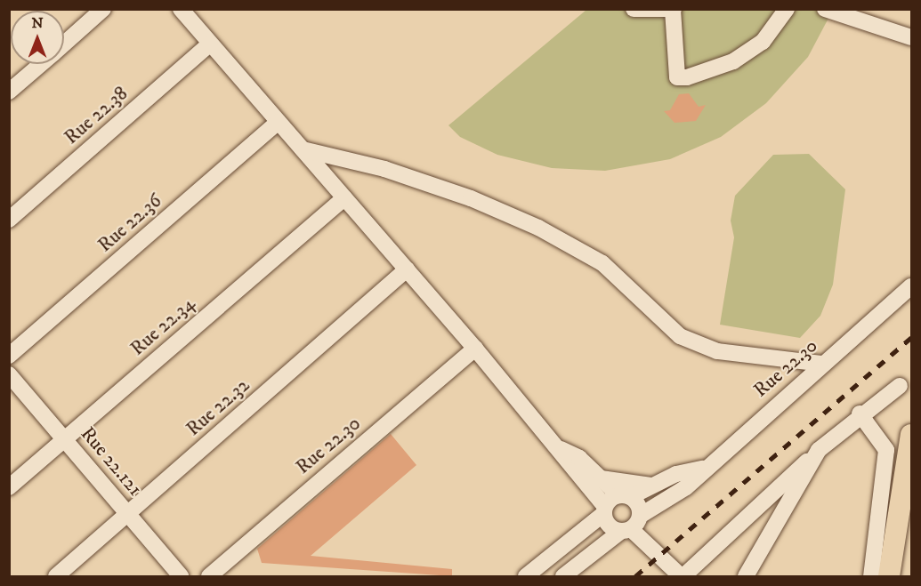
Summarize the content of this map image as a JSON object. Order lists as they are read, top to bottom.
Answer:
{
  "streets": {
    "street": [
      "Rue 22.38",
      "Rue 22.36",
      "Rue 22.34",
      "Rue 22.30",
      "Rue 22.32",
      "Rue 22.121"
    ]
  },
  "crossings": [
    ["Rue 22.34", "Rue 22.121"],
    ["Rue 22.32", "Rue 22.121"]
  ],
  "north": "top"
}
